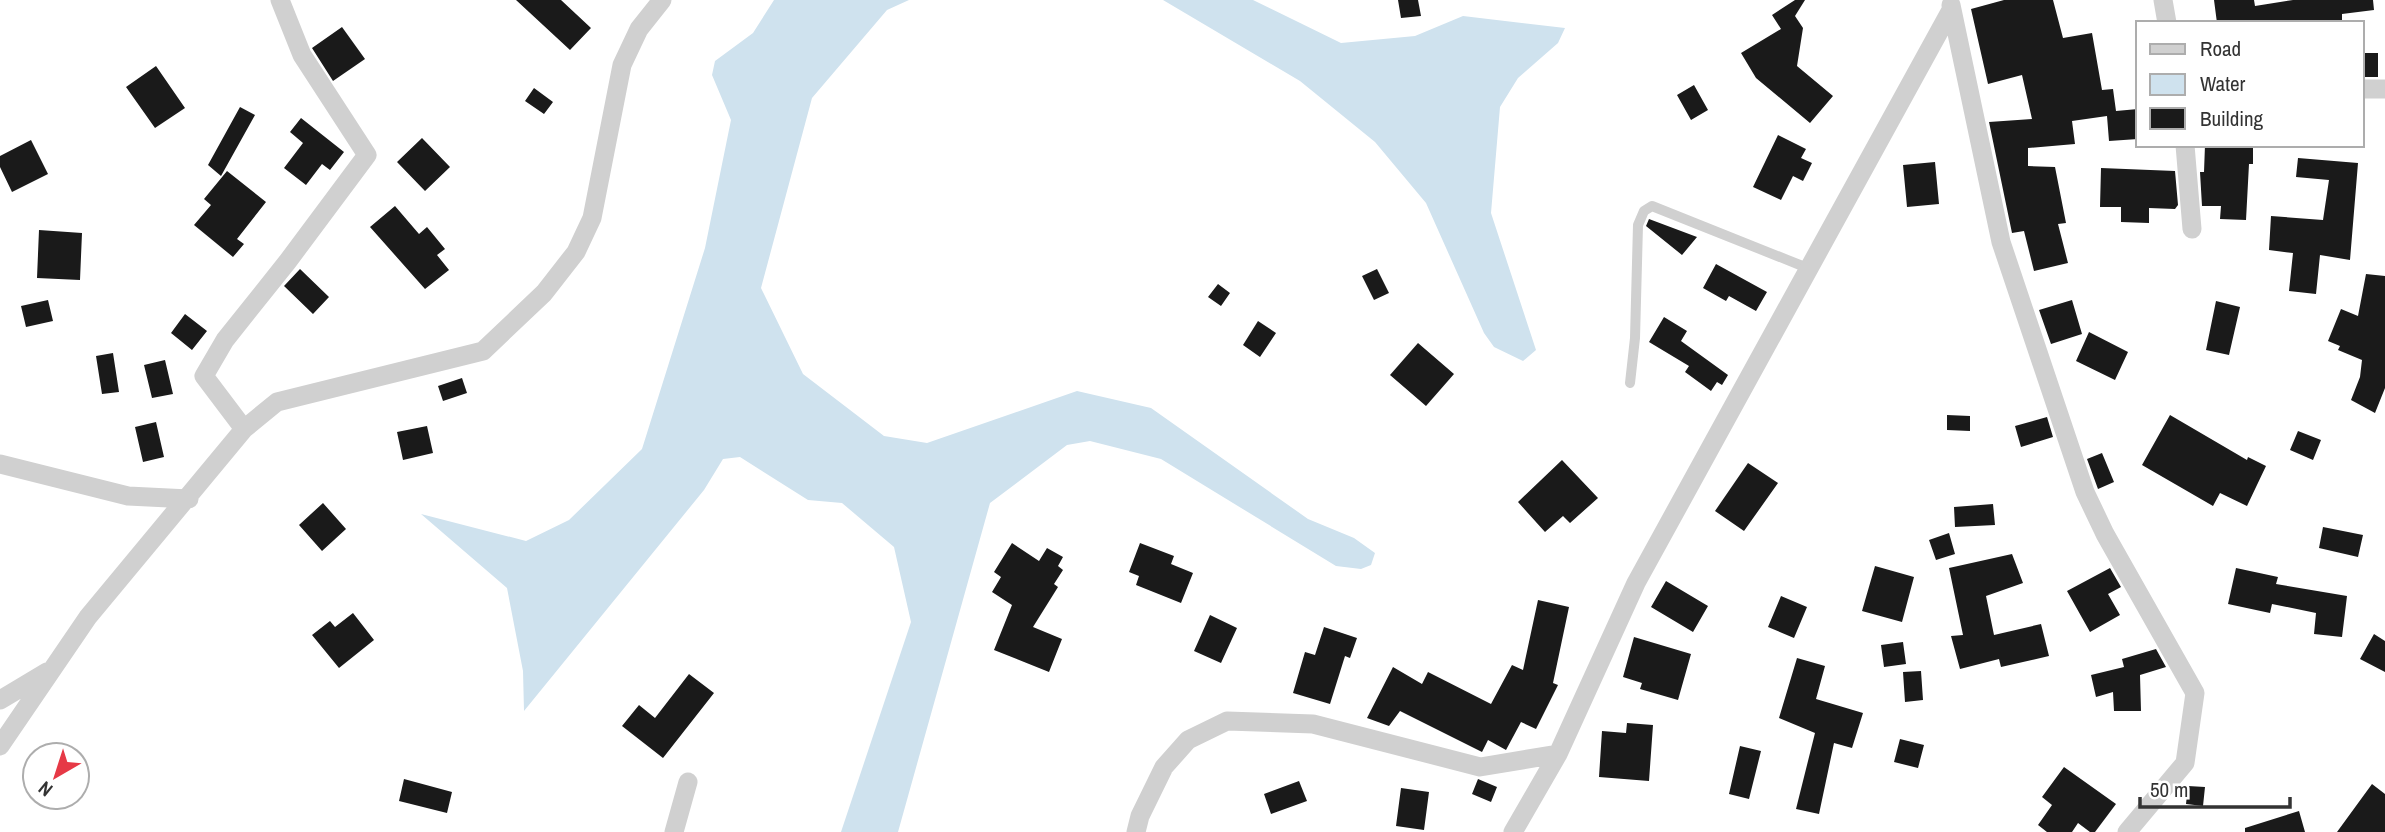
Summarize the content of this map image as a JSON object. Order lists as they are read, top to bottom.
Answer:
{
  "legend": ["Road", "Water", "Building"],
  "scale_bar": "50 m",
  "north": "bottom left"
}
